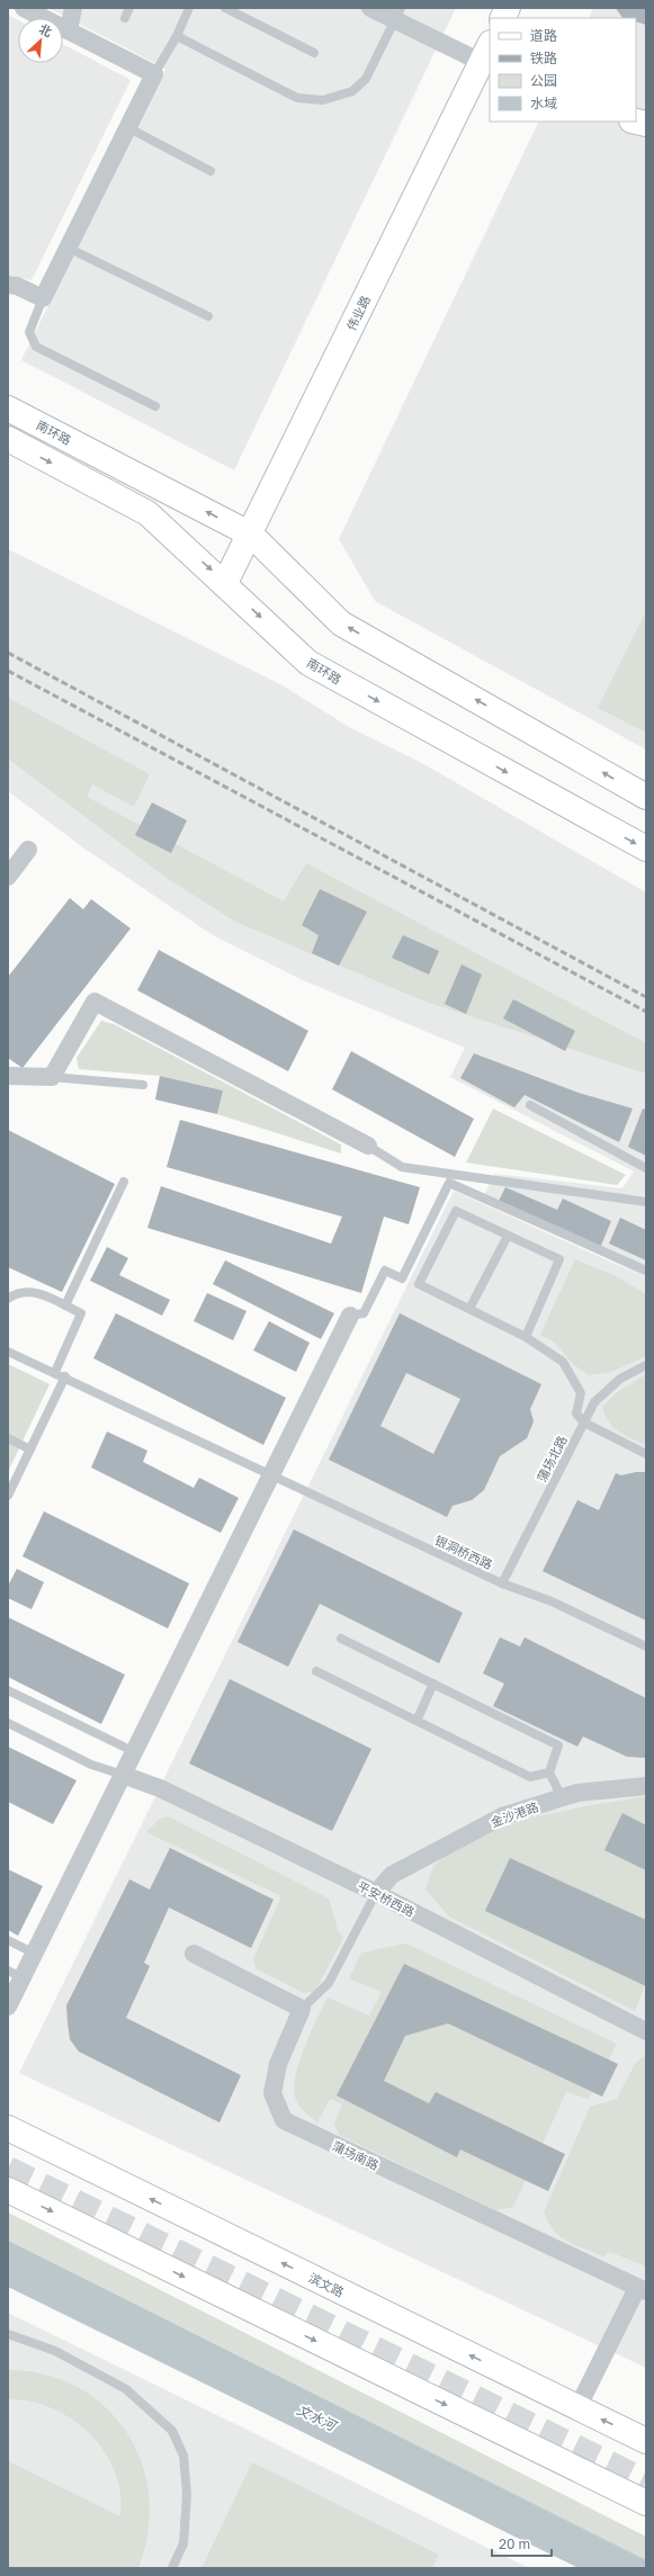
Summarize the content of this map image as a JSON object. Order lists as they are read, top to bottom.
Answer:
{
  "streets": {
    "main road": ["伟业路", "南环路", "滨文路"],
    "street": ["金沙港路", "平安桥西路", "蒲场南路"],
    "lane": ["蒲场北路", "银洞桥西路"]
  },
  "crossings": [
    ["伟业路", "南环路"],
    ["蒲场北路", "银洞桥西路"],
    ["金沙港路", "平安桥西路"]
  ],
  "water": ["文水河"],
  "legend": [
    "道路",
    "铁路",
    "公园",
    "水域"
  ],
  "scale_bar": "20 m",
  "north": "top right"
}
